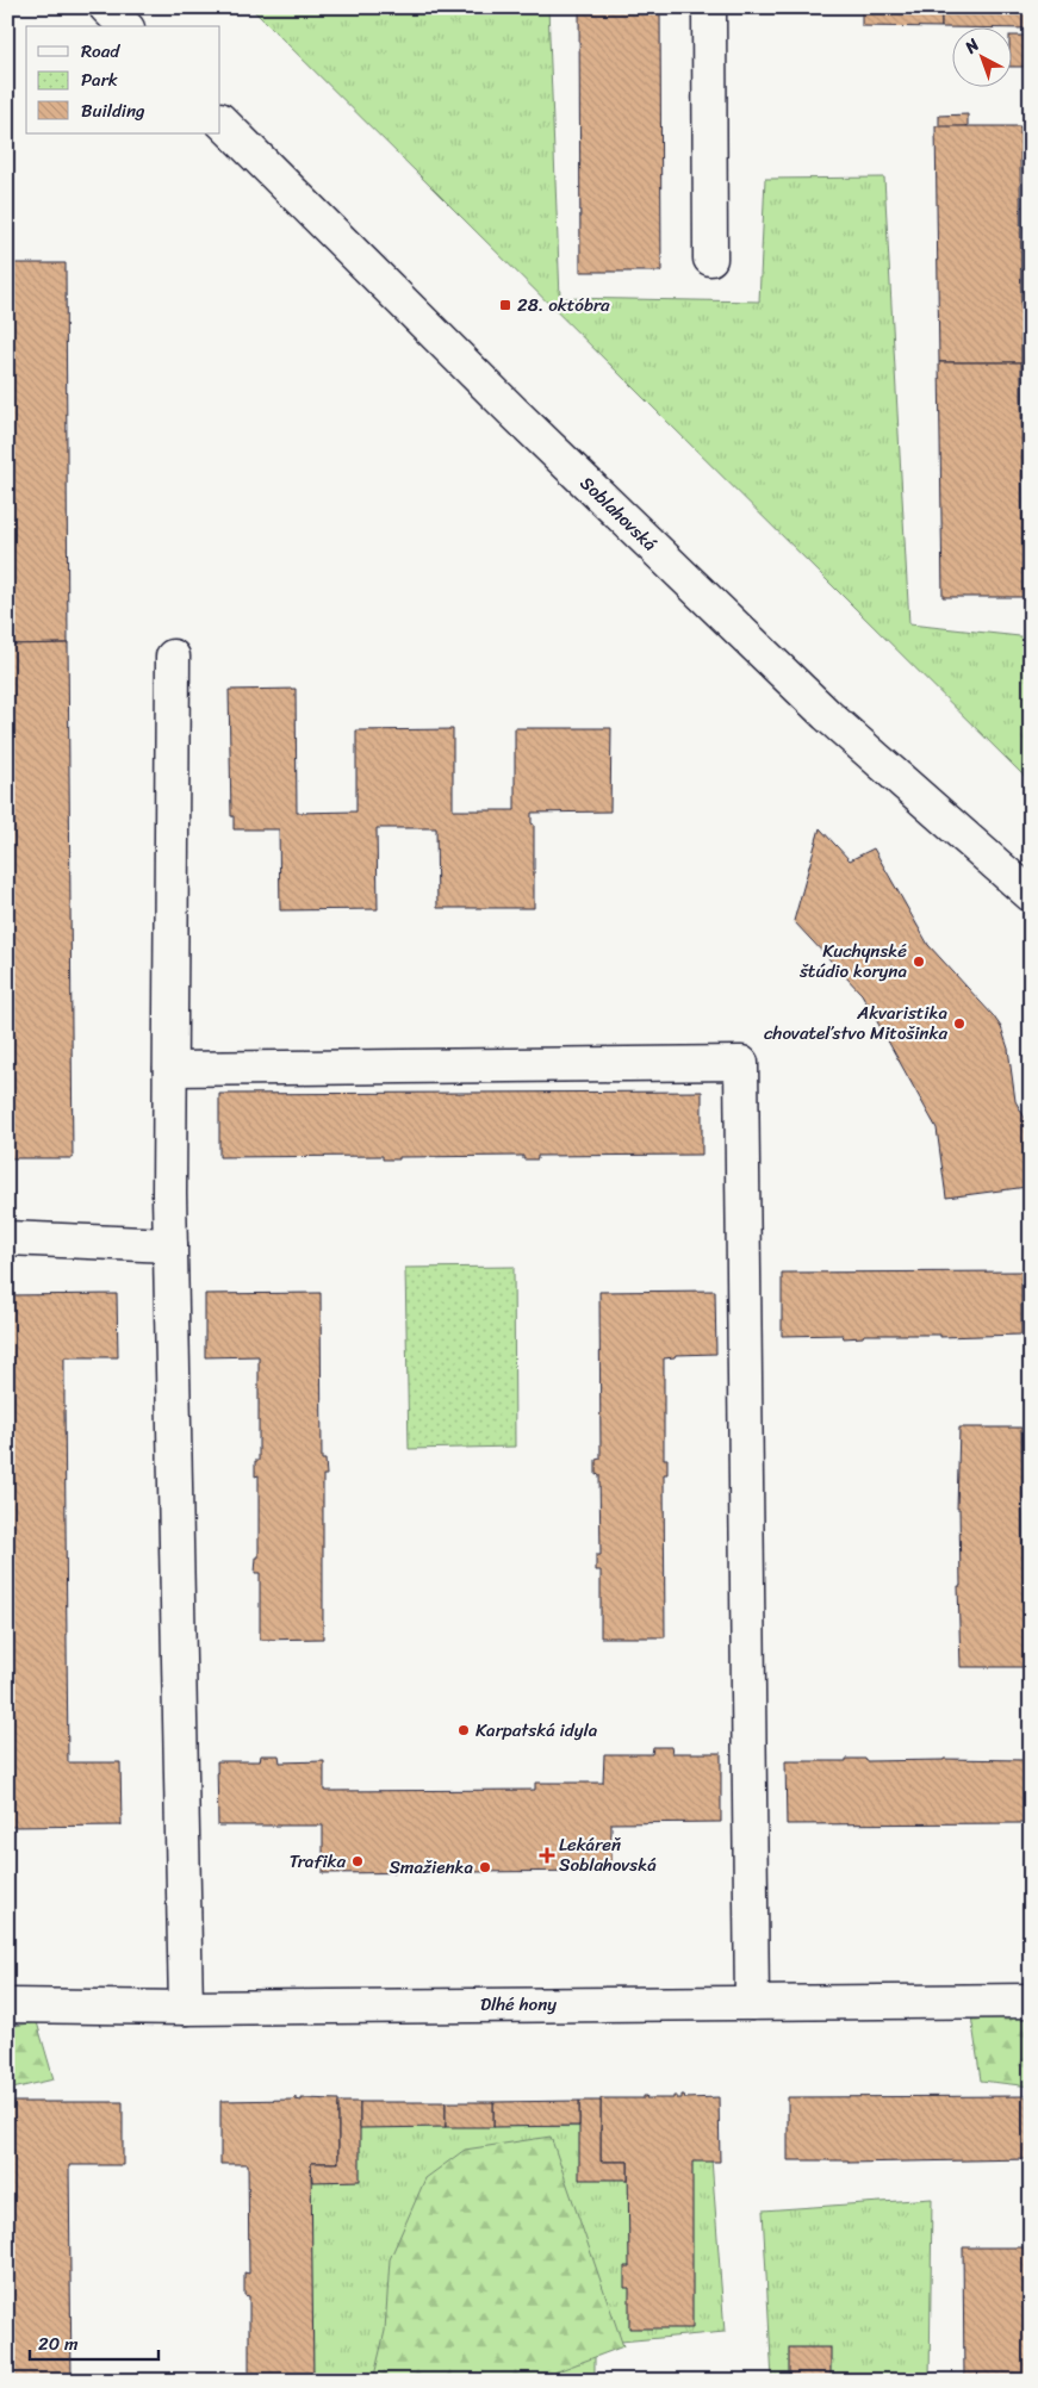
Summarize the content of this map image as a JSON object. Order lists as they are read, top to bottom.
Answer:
{
  "streets": {
    "street": ["Soblahovská", "Dlhé hony"]
  },
  "places": {
    "transit": ["28. októbra"],
    "other": [
      "Kuchynské štúdio koryna",
      "Akvaristika chovateľstvo Mitošinka",
      "Karpatská idyla",
      "Trafika",
      "Smažienka"
    ],
    "health": ["Lekáreň Soblahovská"]
  },
  "legend": ["Road", "Park", "Building"],
  "scale_bar": "20 m",
  "north": "top left"
}
